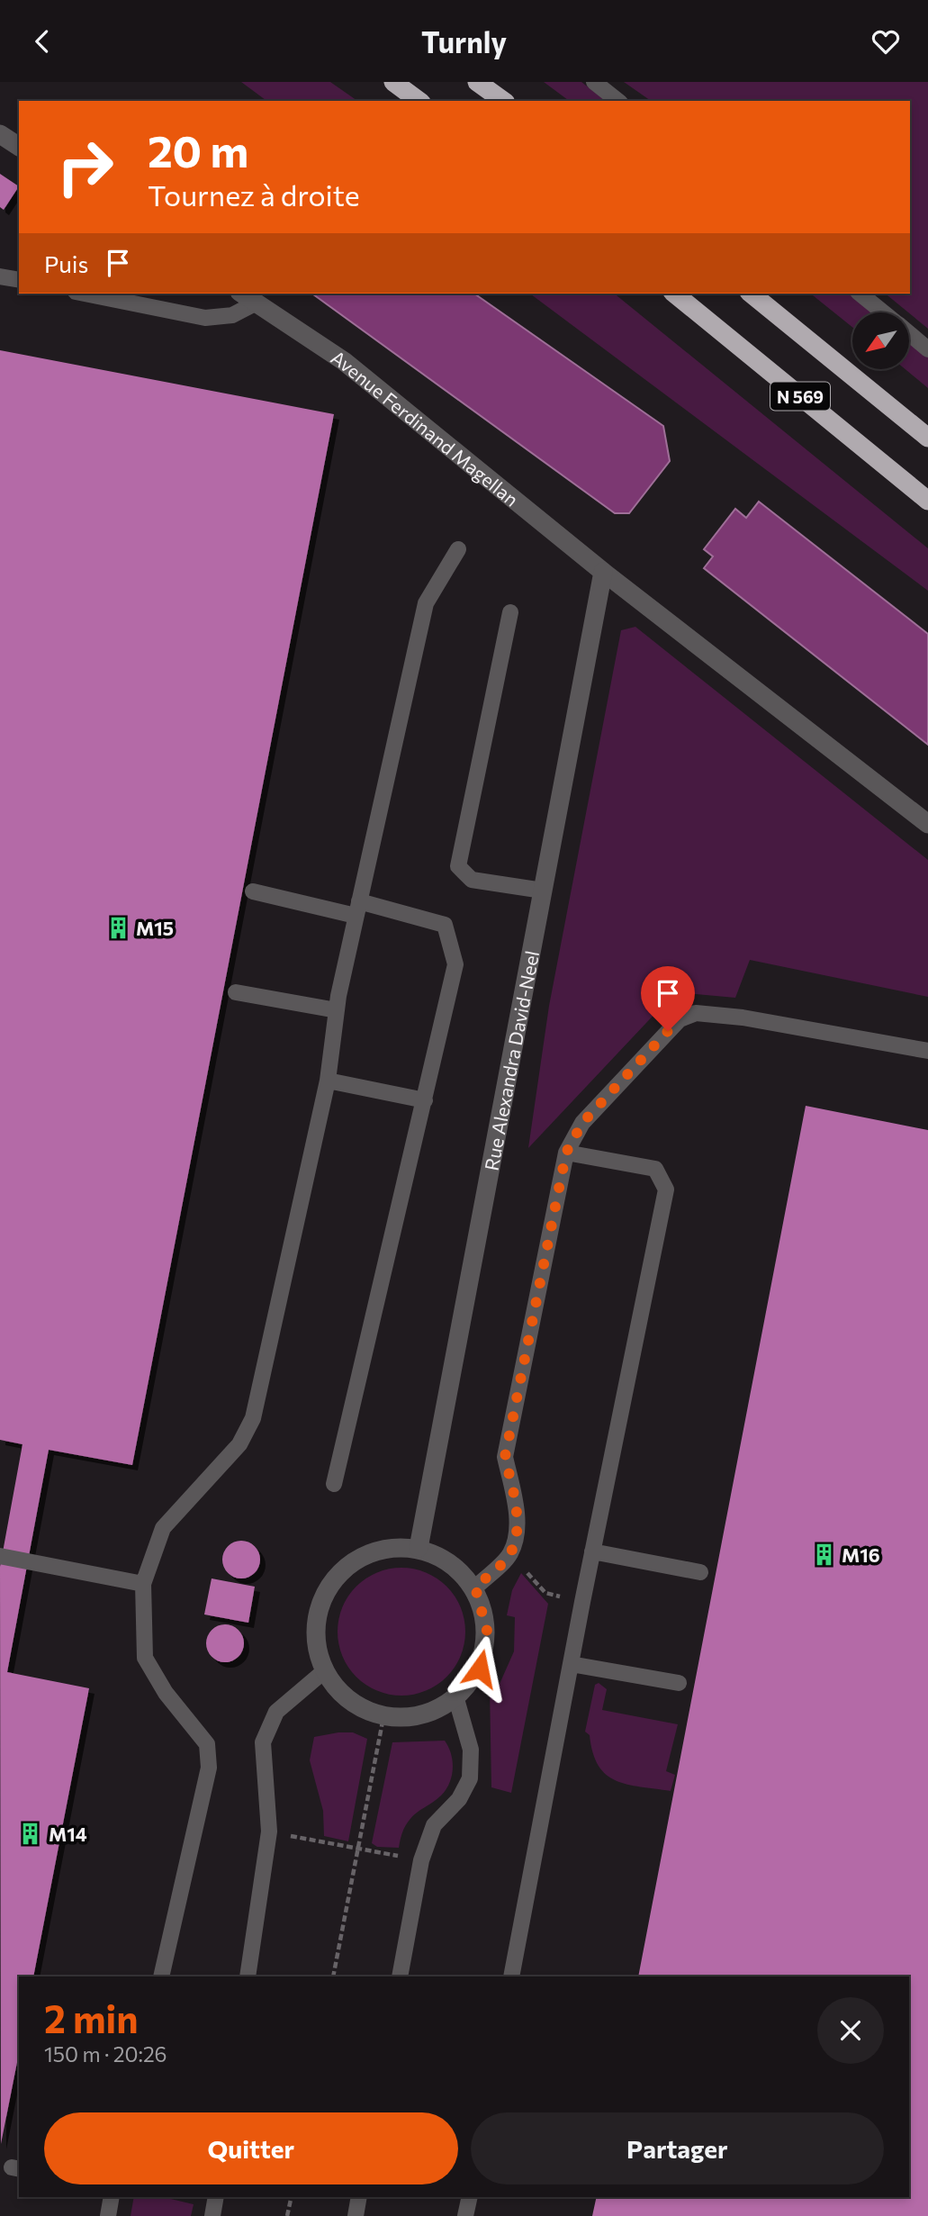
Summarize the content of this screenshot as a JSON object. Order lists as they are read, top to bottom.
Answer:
{
  "streets": {
    "highway": ["N 569"],
    "street": ["Avenue Ferdinand Magellan", "Rue Alexandra David-Neel"]
  },
  "crossings": [
    ["Avenue Ferdinand Magellan", "Rue Alexandra David-Neel"]
  ],
  "places": {
    "building": ["M15", "M16", "M14"]
  },
  "north": "bottom left",
  "page": {
    "header": "Turnly",
    "turn": ["20 m", "Tournez à droite"],
    "then": "Puis",
    "heading": ["2 min", "150 m · 20:26"],
    "buttons": ["Quitter", "Partager"]
  }
}
